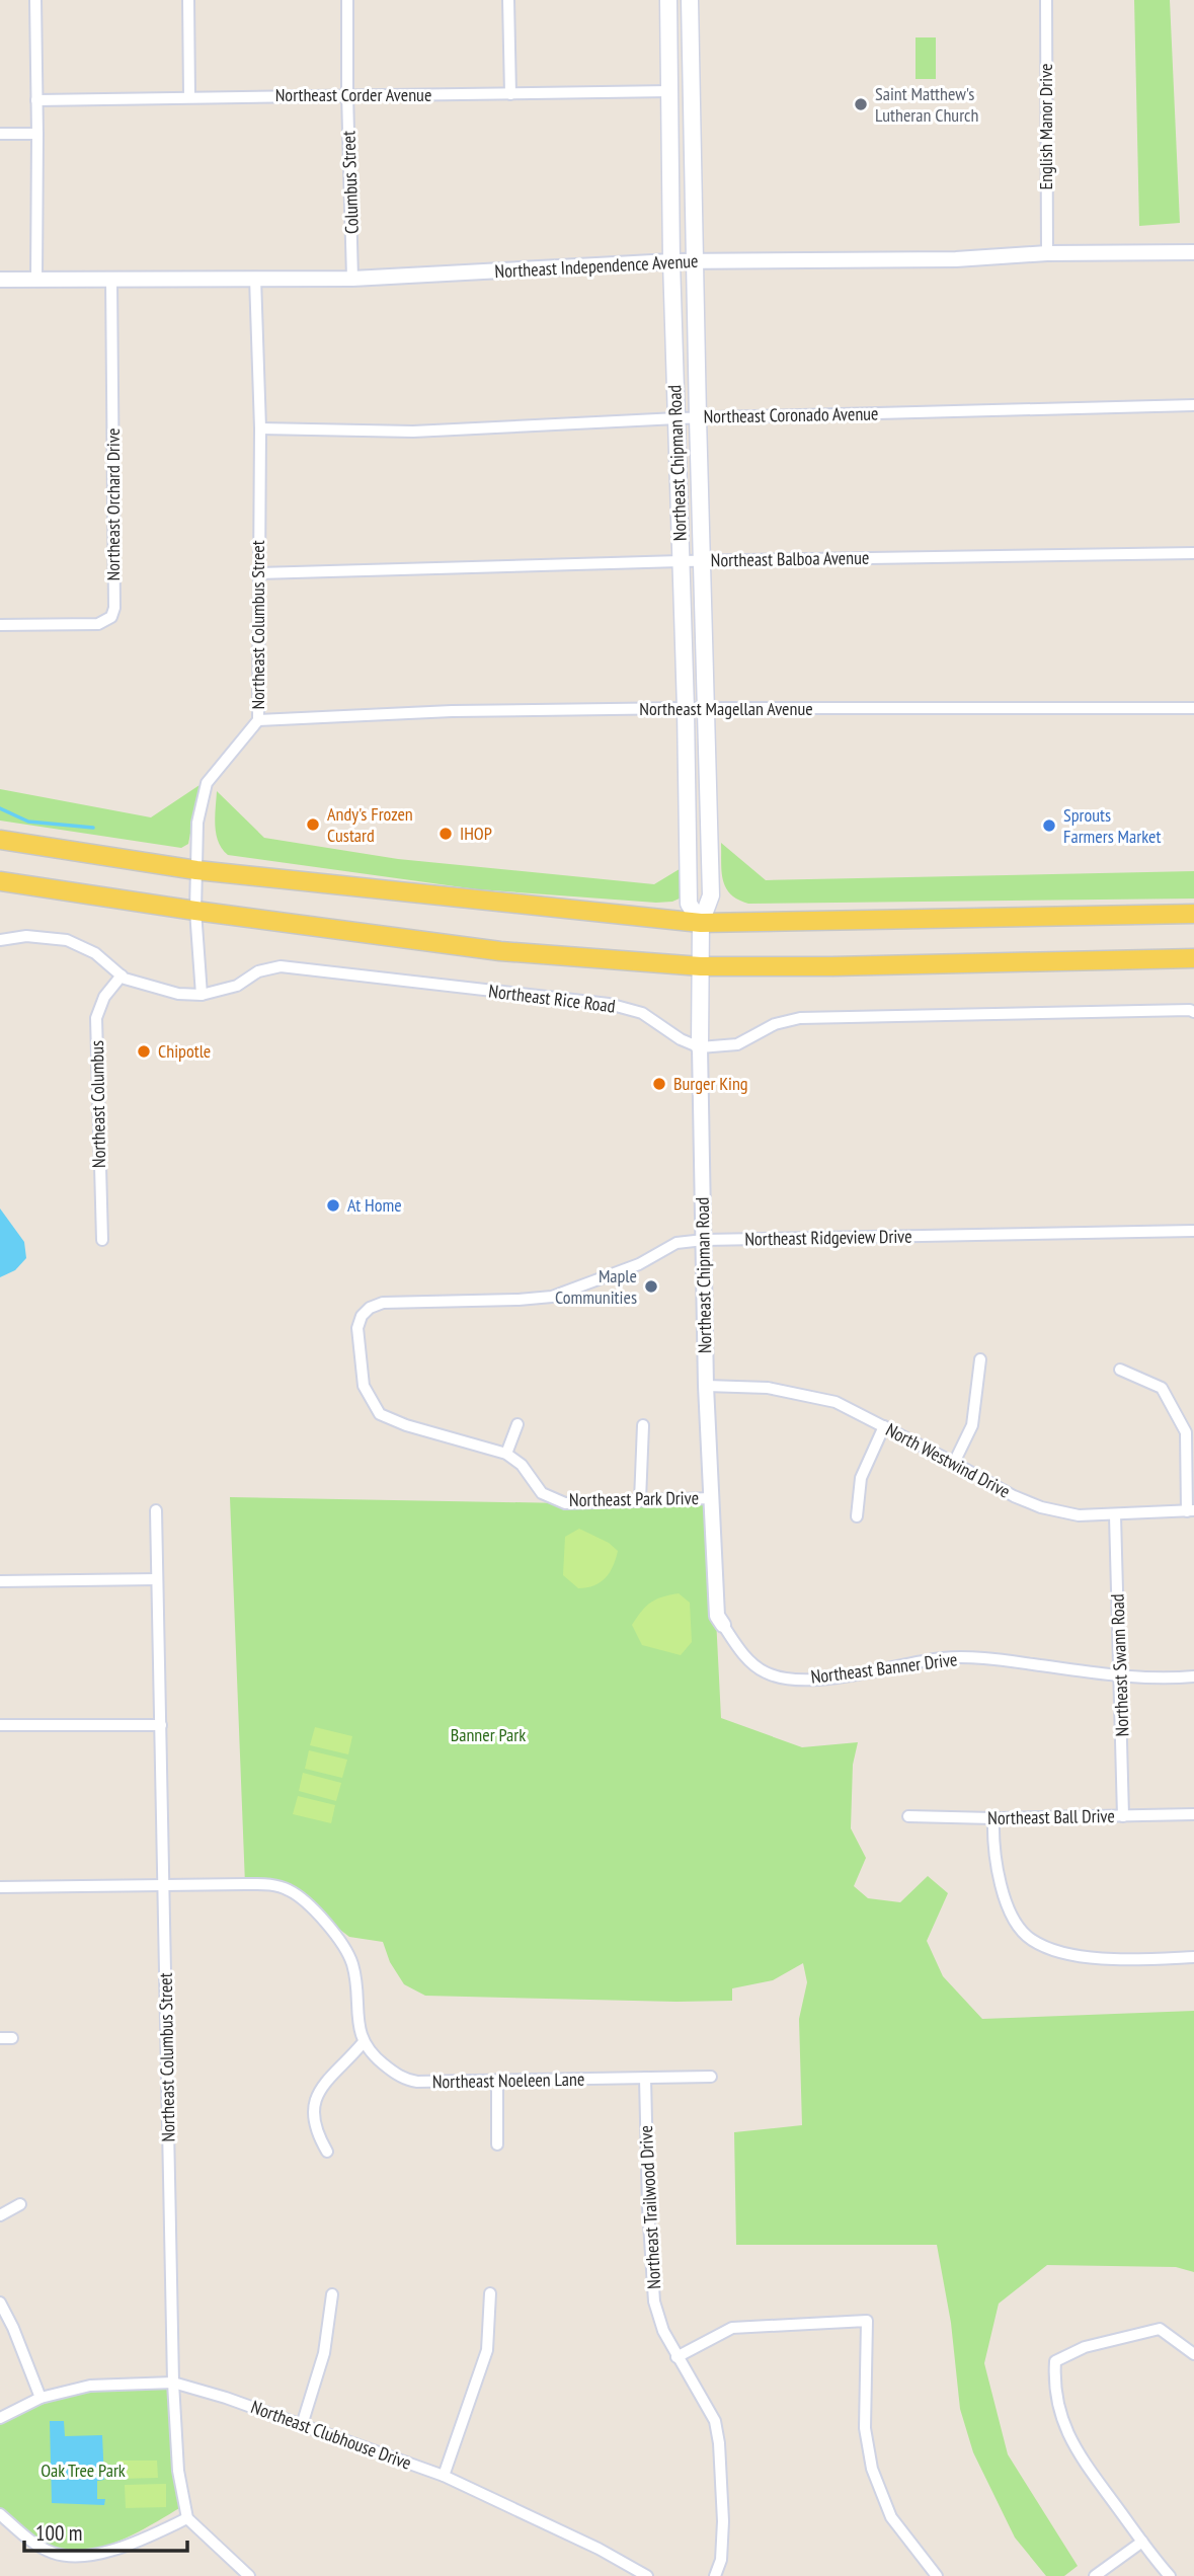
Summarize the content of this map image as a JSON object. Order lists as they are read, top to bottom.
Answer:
{
  "streets": {
    "main road": ["Northeast Chipman Road"],
    "street": [
      "Northeast Corder Avenue",
      "English Manor Drive",
      "Columbus Street",
      "Northeast Independence Avenue",
      "Northeast Coronado Avenue",
      "Northeast Orchard Drive",
      "Northeast Balboa Avenue",
      "Northeast Columbus Street",
      "Northeast Magellan Avenue",
      "Northeast Rice Road",
      "Northeast Columbus",
      "Northeast Ridgeview Drive",
      "North Westwind Drive",
      "Northeast Park Drive",
      "Northeast Swann Road",
      "Northeast Banner Drive",
      "Northeast Ball Drive",
      "Northeast Noeleen Lane",
      "Northeast Trailwood Drive",
      "Northeast Clubhouse Drive"
    ]
  },
  "crossings": [
    ["Northeast Corder Avenue", "Columbus Street"],
    ["Northeast Corder Avenue", "Northeast Chipman Road"],
    ["English Manor Drive", "Northeast Independence Avenue"],
    ["Columbus Street", "Northeast Independence Avenue"],
    ["Northeast Independence Avenue", "Northeast Chipman Road"],
    ["Northeast Independence Avenue", "Northeast Orchard Drive"],
    ["Northeast Independence Avenue", "Northeast Columbus Street"],
    ["Northeast Coronado Avenue", "Northeast Chipman Road"],
    ["Northeast Coronado Avenue", "Northeast Columbus Street"],
    ["Northeast Chipman Road", "Northeast Balboa Avenue"],
    ["Northeast Chipman Road", "Northeast Magellan Avenue"],
    ["Northeast Chipman Road", "Northeast Rice Road"],
    ["Northeast Chipman Road", "Northeast Ridgeview Drive"],
    ["Northeast Chipman Road", "North Westwind Drive"],
    ["Northeast Chipman Road", "Northeast Park Drive"],
    ["Northeast Chipman Road", "Northeast Banner Drive"],
    ["Northeast Balboa Avenue", "Northeast Columbus Street"],
    ["Northeast Columbus Street", "Northeast Magellan Avenue"],
    ["Northeast Columbus Street", "Northeast Rice Road"],
    ["Northeast Columbus Street", "Northeast Clubhouse Drive"],
    ["Northeast Rice Road", "Northeast Columbus"],
    ["Northeast Ridgeview Drive", "Northeast Park Drive"],
    ["North Westwind Drive", "Northeast Swann Road"],
    ["Northeast Swann Road", "Northeast Banner Drive"],
    ["Northeast Swann Road", "Northeast Ball Drive"],
    ["Northeast Noeleen Lane", "Northeast Trailwood Drive"]
  ],
  "parks": ["Banner Park", "Oak Tree Park"],
  "places": [
    "Saint Matthew's Lutheran Church",
    "Andy's Frozen Custard",
    "Sprouts Farmers Market",
    "IHOP",
    "Chipotle",
    "Burger King",
    "At Home",
    "Maple Communities"
  ],
  "scale_bar": "100 m"
}
